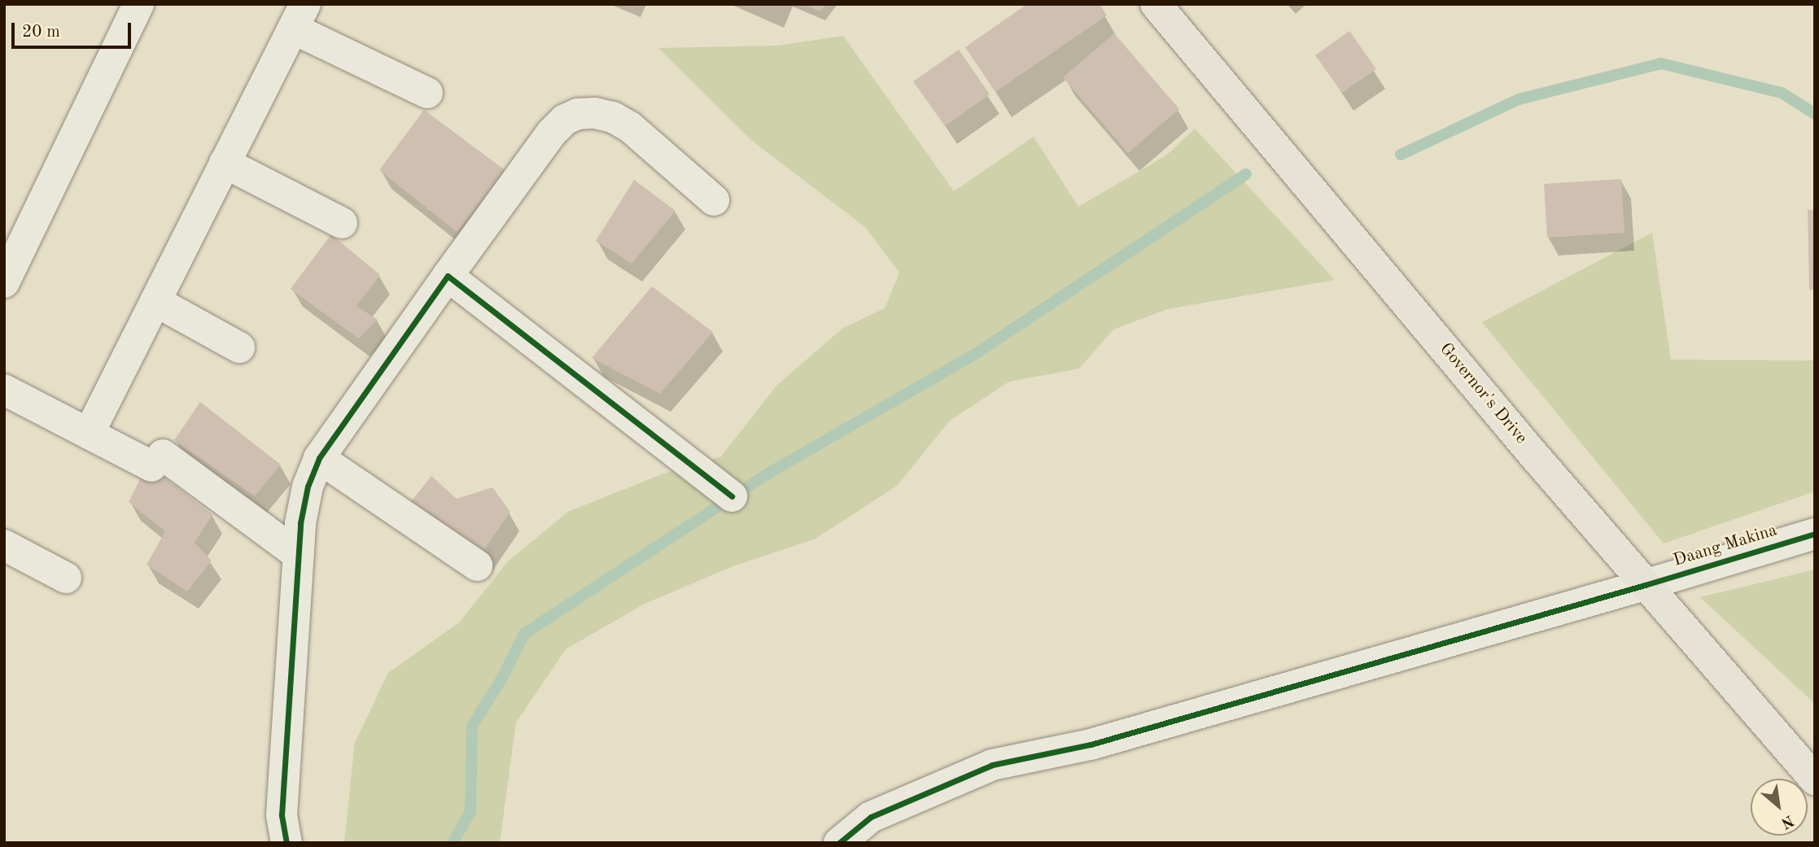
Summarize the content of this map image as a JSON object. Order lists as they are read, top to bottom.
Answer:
{
  "streets": {
    "main road": ["Governor's Drive"],
    "street": ["Daang Makina"]
  },
  "crossings": [
    ["Governor's Drive", "Daang Makina"]
  ],
  "scale_bar": "20 m",
  "north": "bottom right"
}
